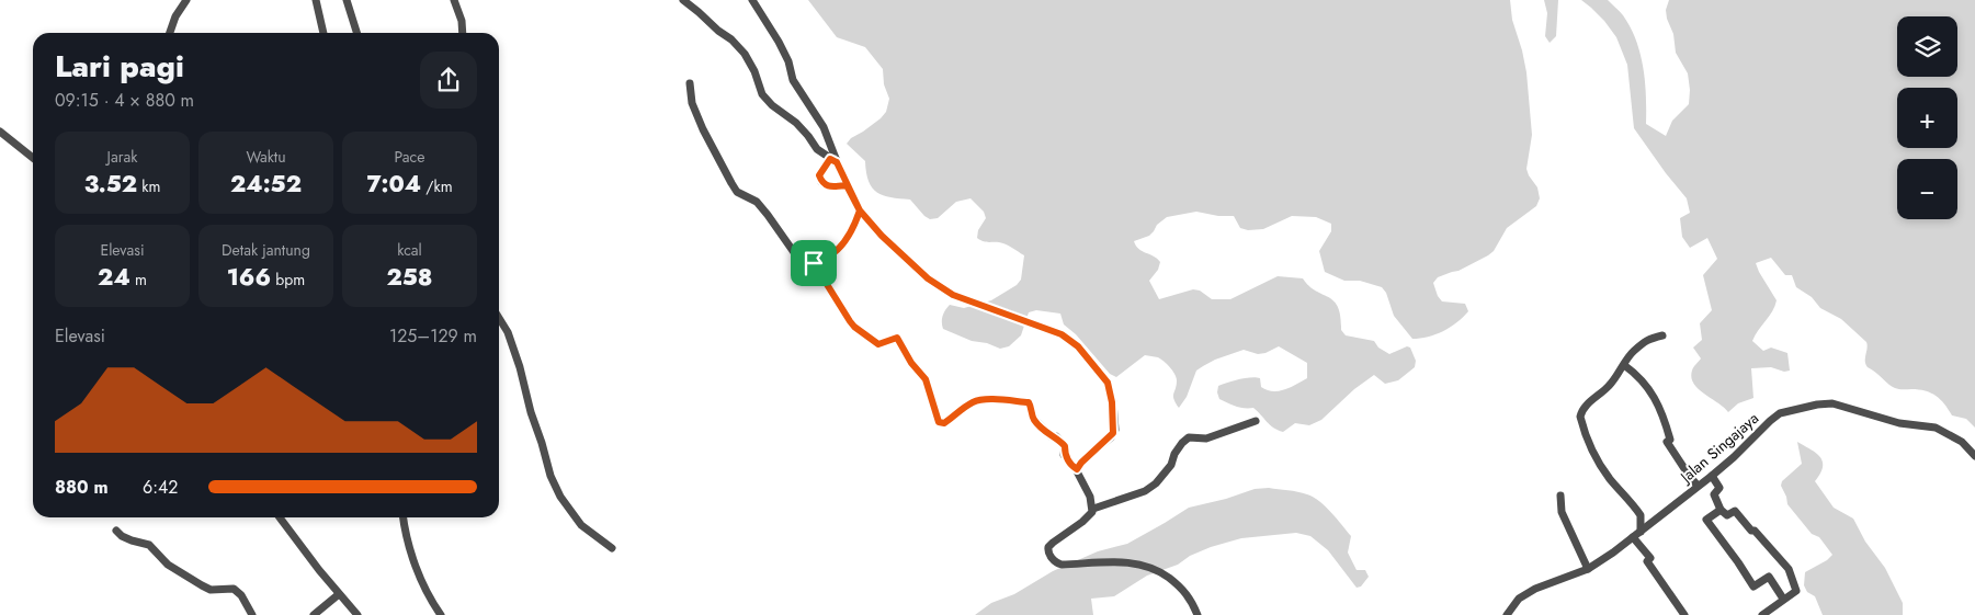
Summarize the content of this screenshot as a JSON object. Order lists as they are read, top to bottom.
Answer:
{
  "streets": {
    "street": ["Jalan Singajaya"]
  },
  "page": {
    "map_buttons": ["+", "−"],
    "heading": ["Lari pagi", "09:15 · 4 × 880 m"],
    "stats": [
      ["Jarak", "3.52 km"],
      ["Waktu", "24:52"],
      ["Pace", "7:04 /km"],
      ["Elevasi", "24 m"],
      ["Detak jantung", "166 bpm"],
      ["kcal", "258"]
    ],
    "chart": ["Elevasi", "125–129 m"],
    "list": [
      {
        "name": "880 m",
        "note": "6:42"
      }
    ]
  }
}
